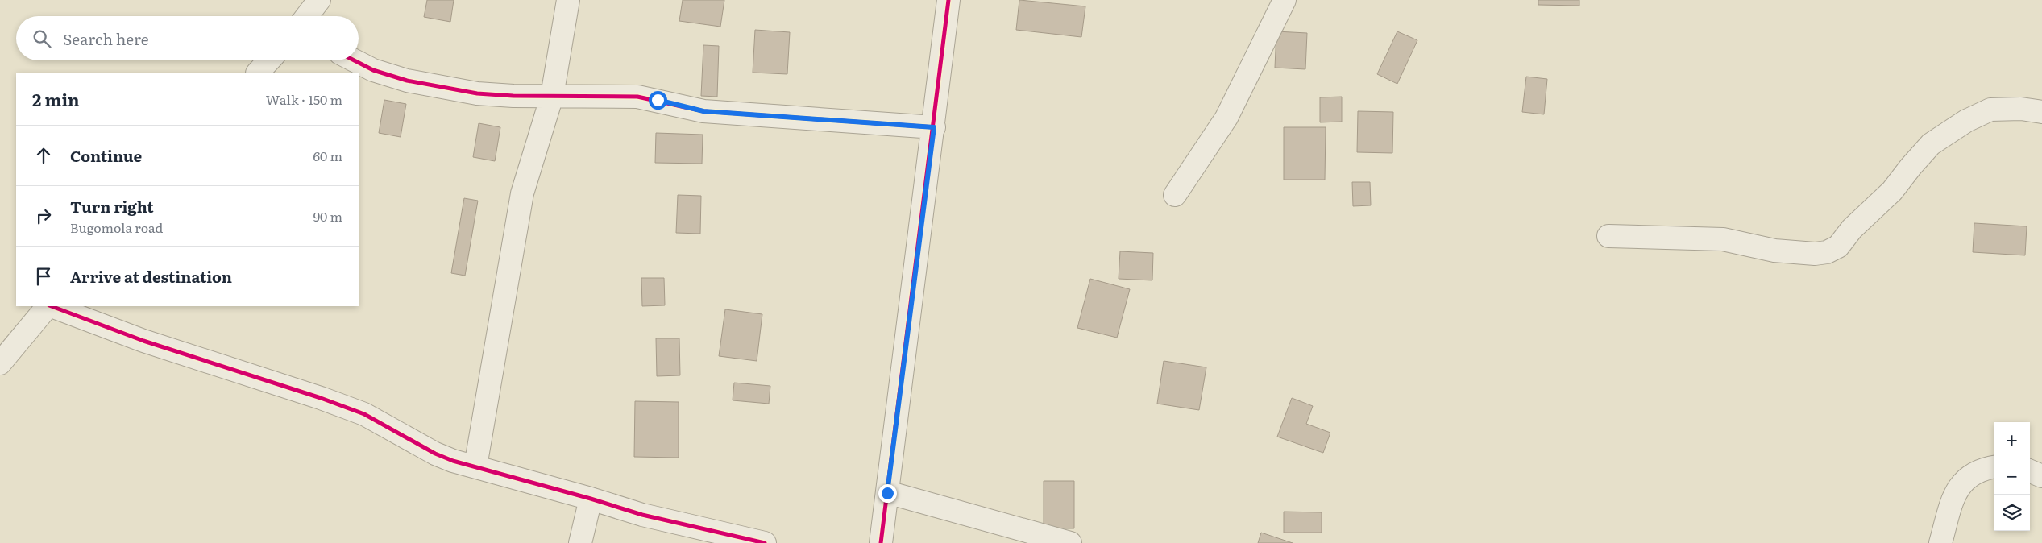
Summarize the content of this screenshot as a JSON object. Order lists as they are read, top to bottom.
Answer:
{
  "page": {
    "search": "Search here",
    "heading": ["2 min", "Walk · 150 m"],
    "list": [
      ["Continue", "60 m"],
      ["Turn right", "Bugomola road", "90 m"],
      "Arrive at destination"
    ],
    "map_buttons": ["+", "−"]
  }
}
